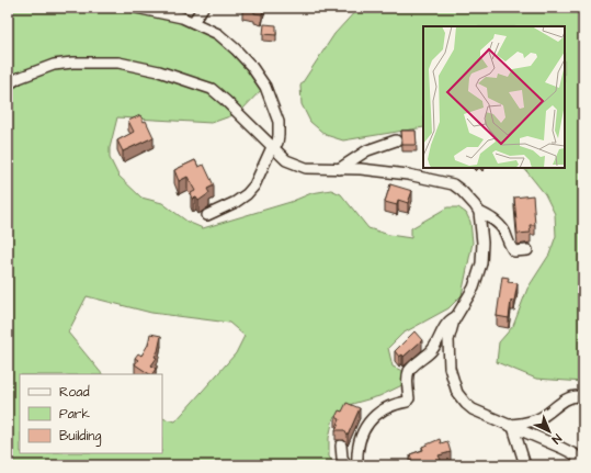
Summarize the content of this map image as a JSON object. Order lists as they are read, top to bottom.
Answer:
{
  "legend": ["Road", "Park", "Building"],
  "north": "bottom right"
}
